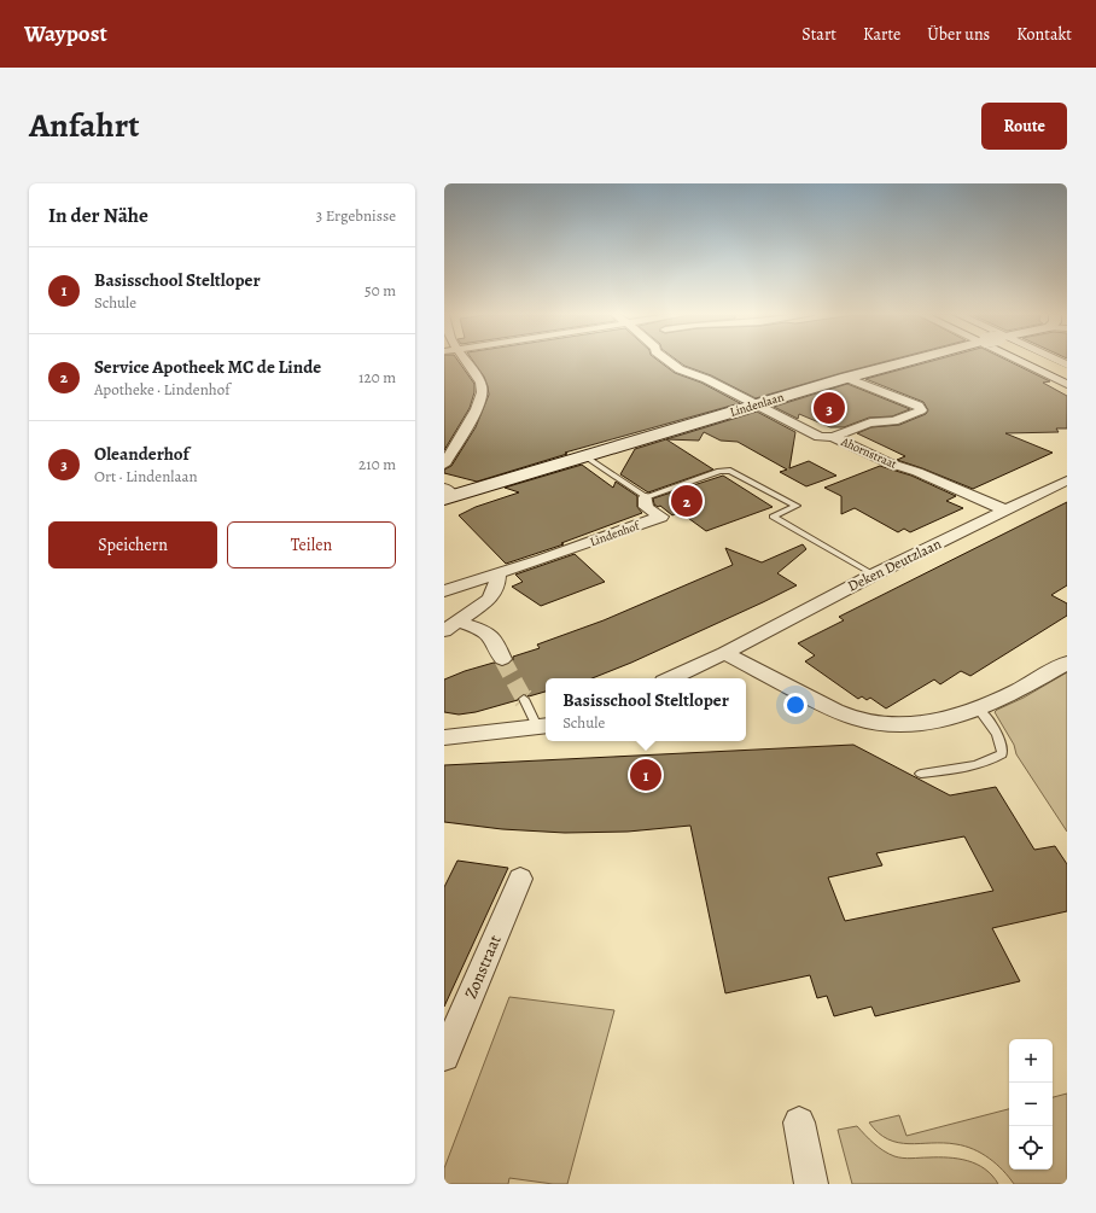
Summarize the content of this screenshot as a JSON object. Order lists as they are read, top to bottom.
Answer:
{
  "streets": {
    "street": [
      "Lindenlaan",
      "Ahornstraat",
      "Lindenhof",
      "Deken Deutzlaan",
      "Zonstraat"
    ]
  },
  "crossings": [
    ["Lindenlaan", "Ahornstraat"],
    ["Lindenlaan", "Lindenhof"],
    ["Ahornstraat", "Deken Deutzlaan"]
  ],
  "page": {
    "header": "Waypost",
    "nav": [
      "Start",
      "Karte",
      "Über uns",
      "Kontakt"
    ],
    "title": "Anfahrt",
    "buttons": [
      "Route",
      ["Speichern", "Teilen"]
    ],
    "heading": ["In der Nähe", "3 Ergebnisse"],
    "list": [
      {
        "mark": "1",
        "name": "Basisschool Steltloper",
        "note": "Schule",
        "value": "50 m"
      },
      {
        "mark": "2",
        "name": "Service Apotheek MC de Linde",
        "note": "Apotheke · Lindenhof",
        "value": "120 m"
      },
      {
        "mark": "3",
        "name": "Oleanderhof",
        "note": "Ort · Lindenlaan",
        "value": "210 m"
      }
    ],
    "pins": ["3", "2", "1"],
    "popup": ["Basisschool Steltloper", "Schule"],
    "map_buttons": ["+", "−"]
  }
}
